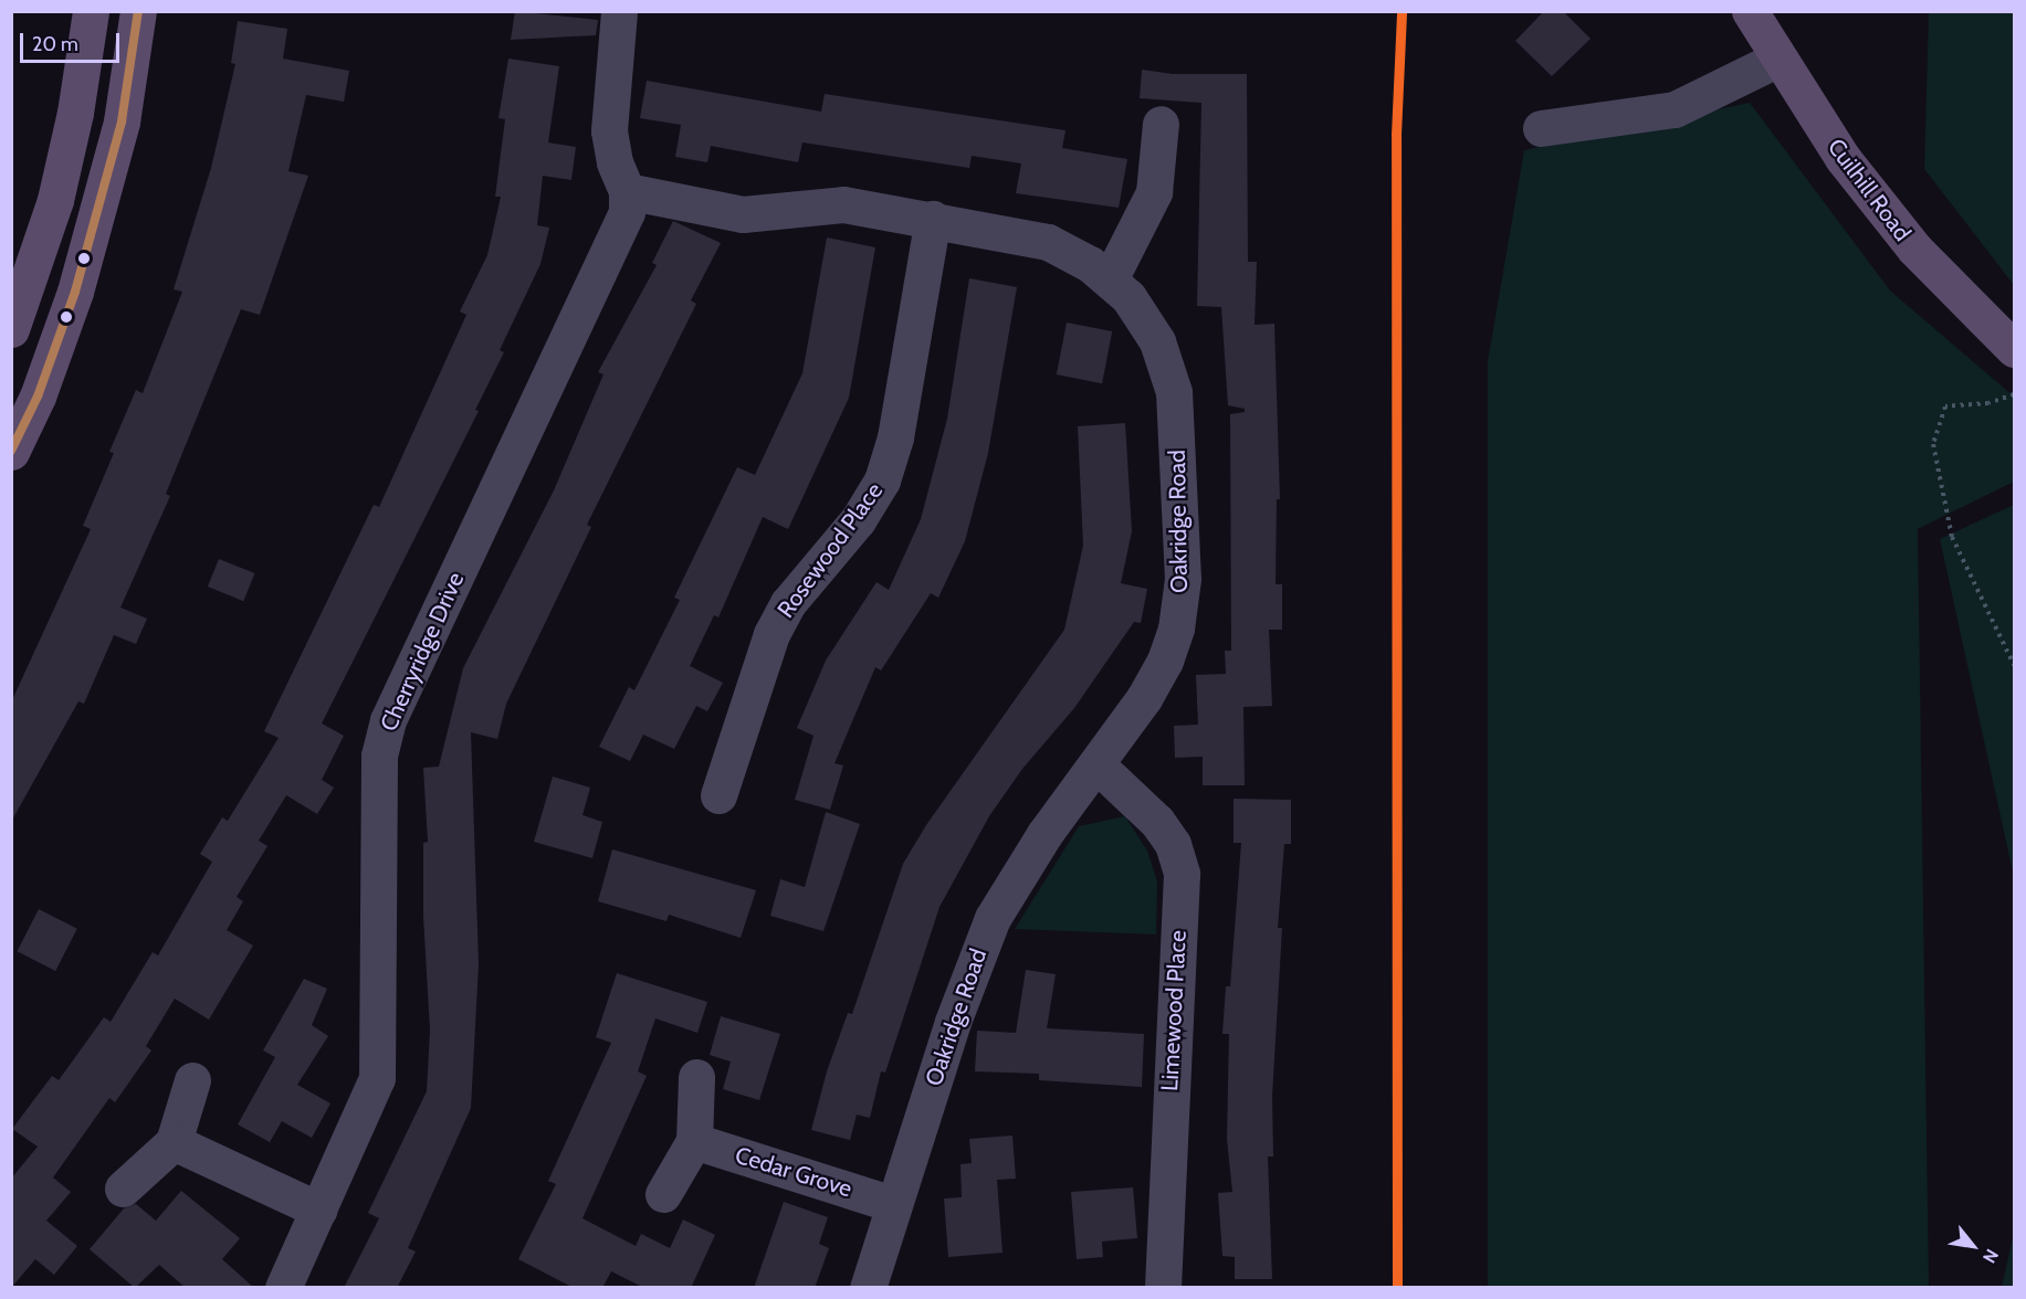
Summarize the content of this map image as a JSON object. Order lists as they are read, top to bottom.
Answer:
{
  "streets": {
    "main road": ["Cuilhill Road"],
    "street": [
      "Oakridge Road",
      "Rosewood Place",
      "Cherryridge Drive",
      "Limewood Place",
      "Cedar Grove"
    ]
  },
  "crossings": [
    ["Oakridge Road", "Rosewood Place"],
    ["Oakridge Road", "Cherryridge Drive"],
    ["Oakridge Road", "Limewood Place"],
    ["Oakridge Road", "Cedar Grove"]
  ],
  "scale_bar": "20 m",
  "north": "bottom right"
}
